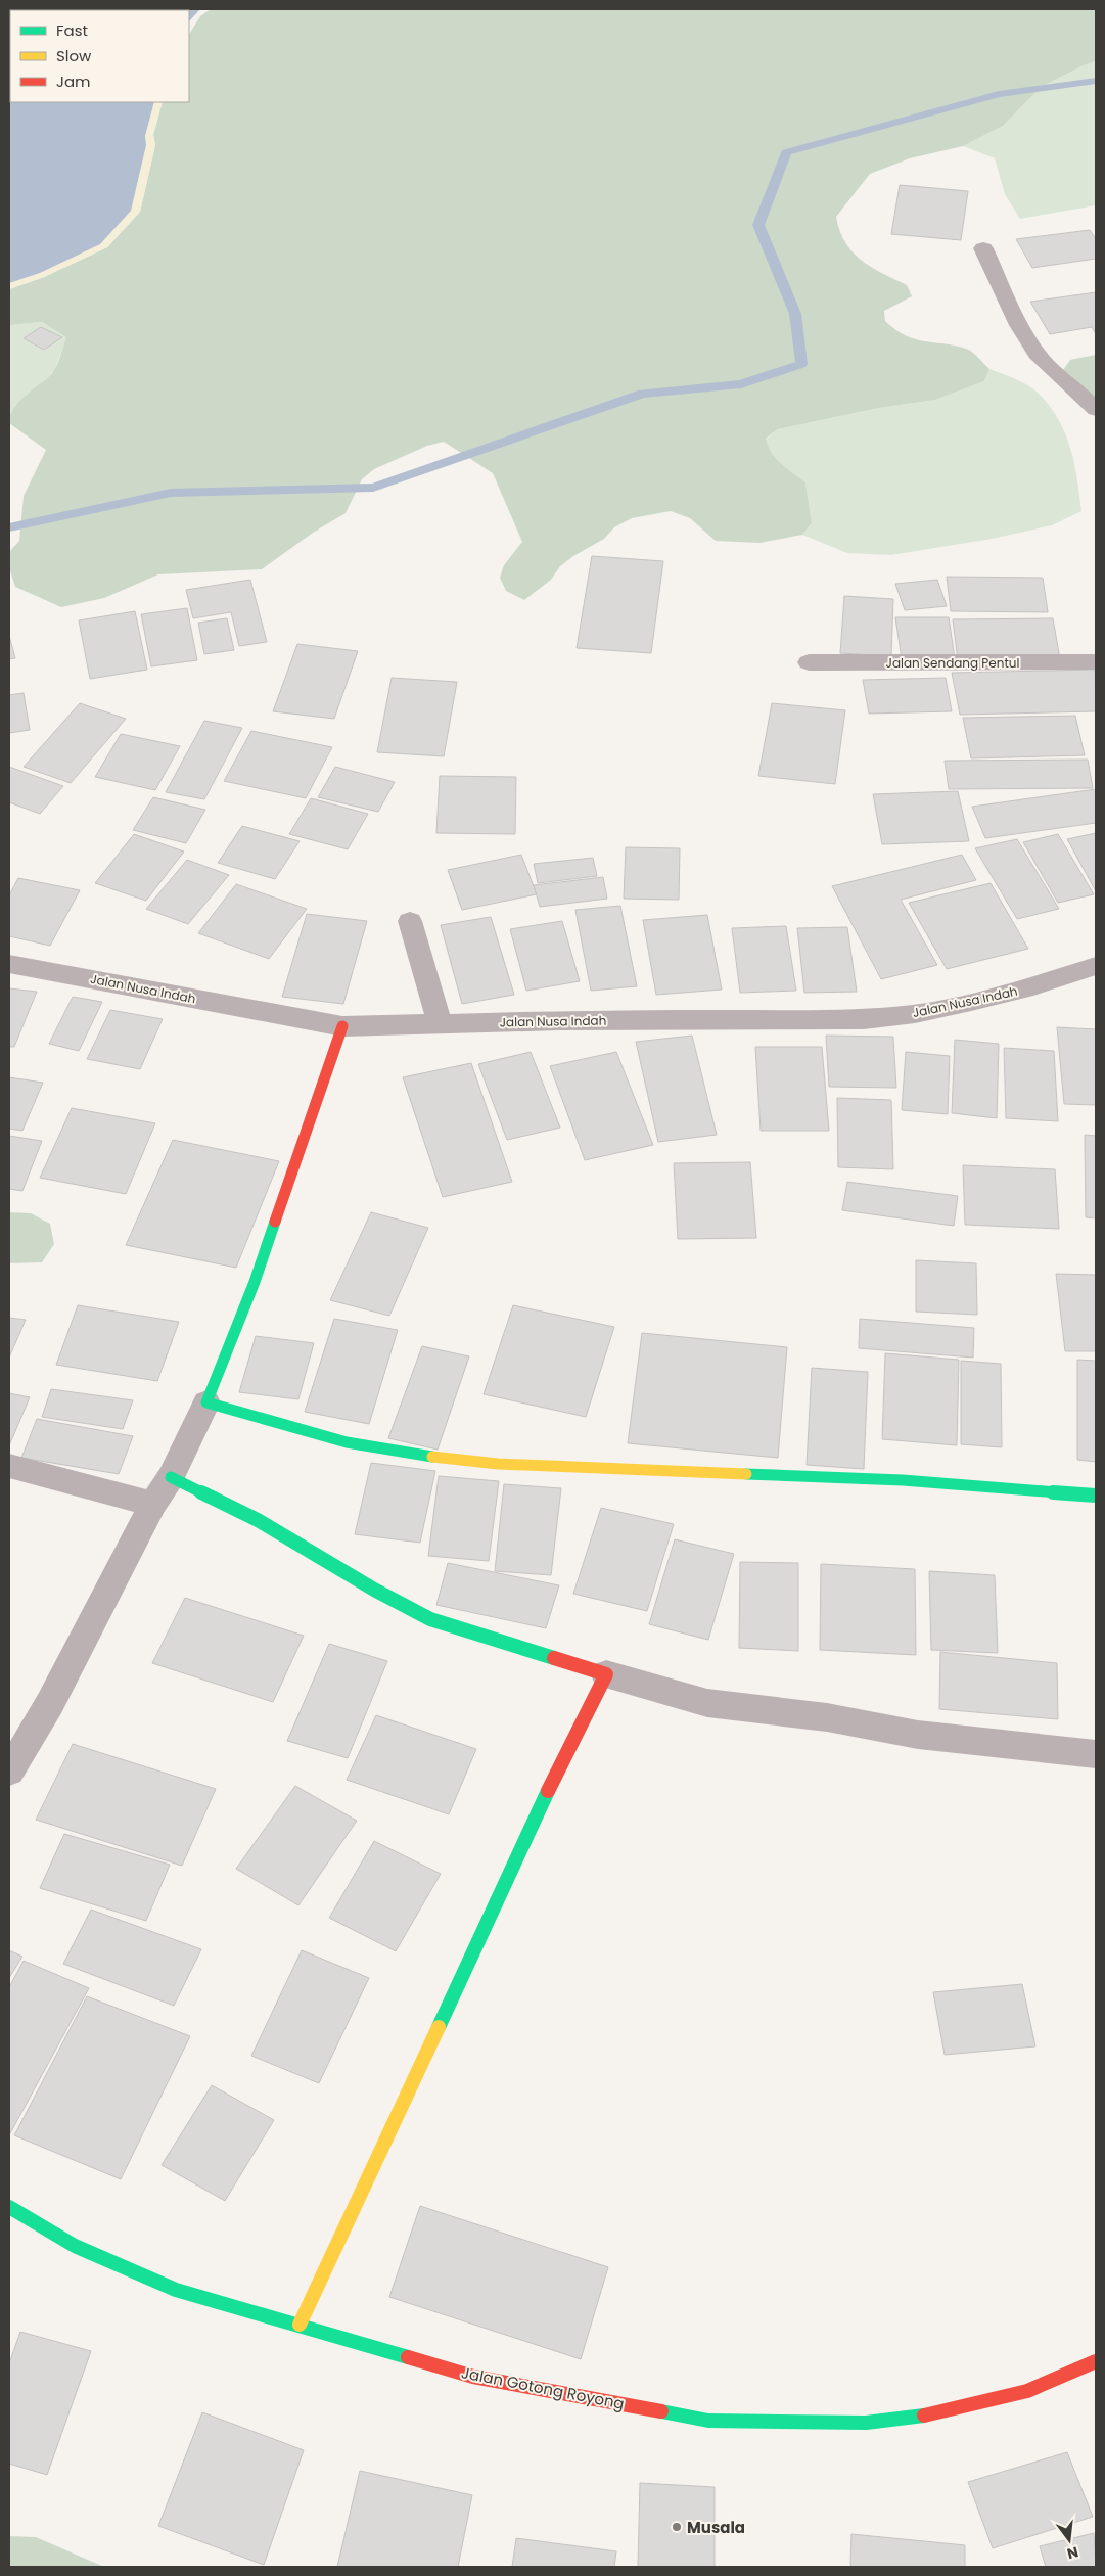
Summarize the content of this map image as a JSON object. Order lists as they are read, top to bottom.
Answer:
{
  "streets": {
    "street": ["Jalan Sendang Pentul", "Jalan Nusa Indah", "Jalan Gotong Royong"]
  },
  "places": ["Musala"],
  "legend": ["Fast", "Slow", "Jam"],
  "north": "bottom"
}
